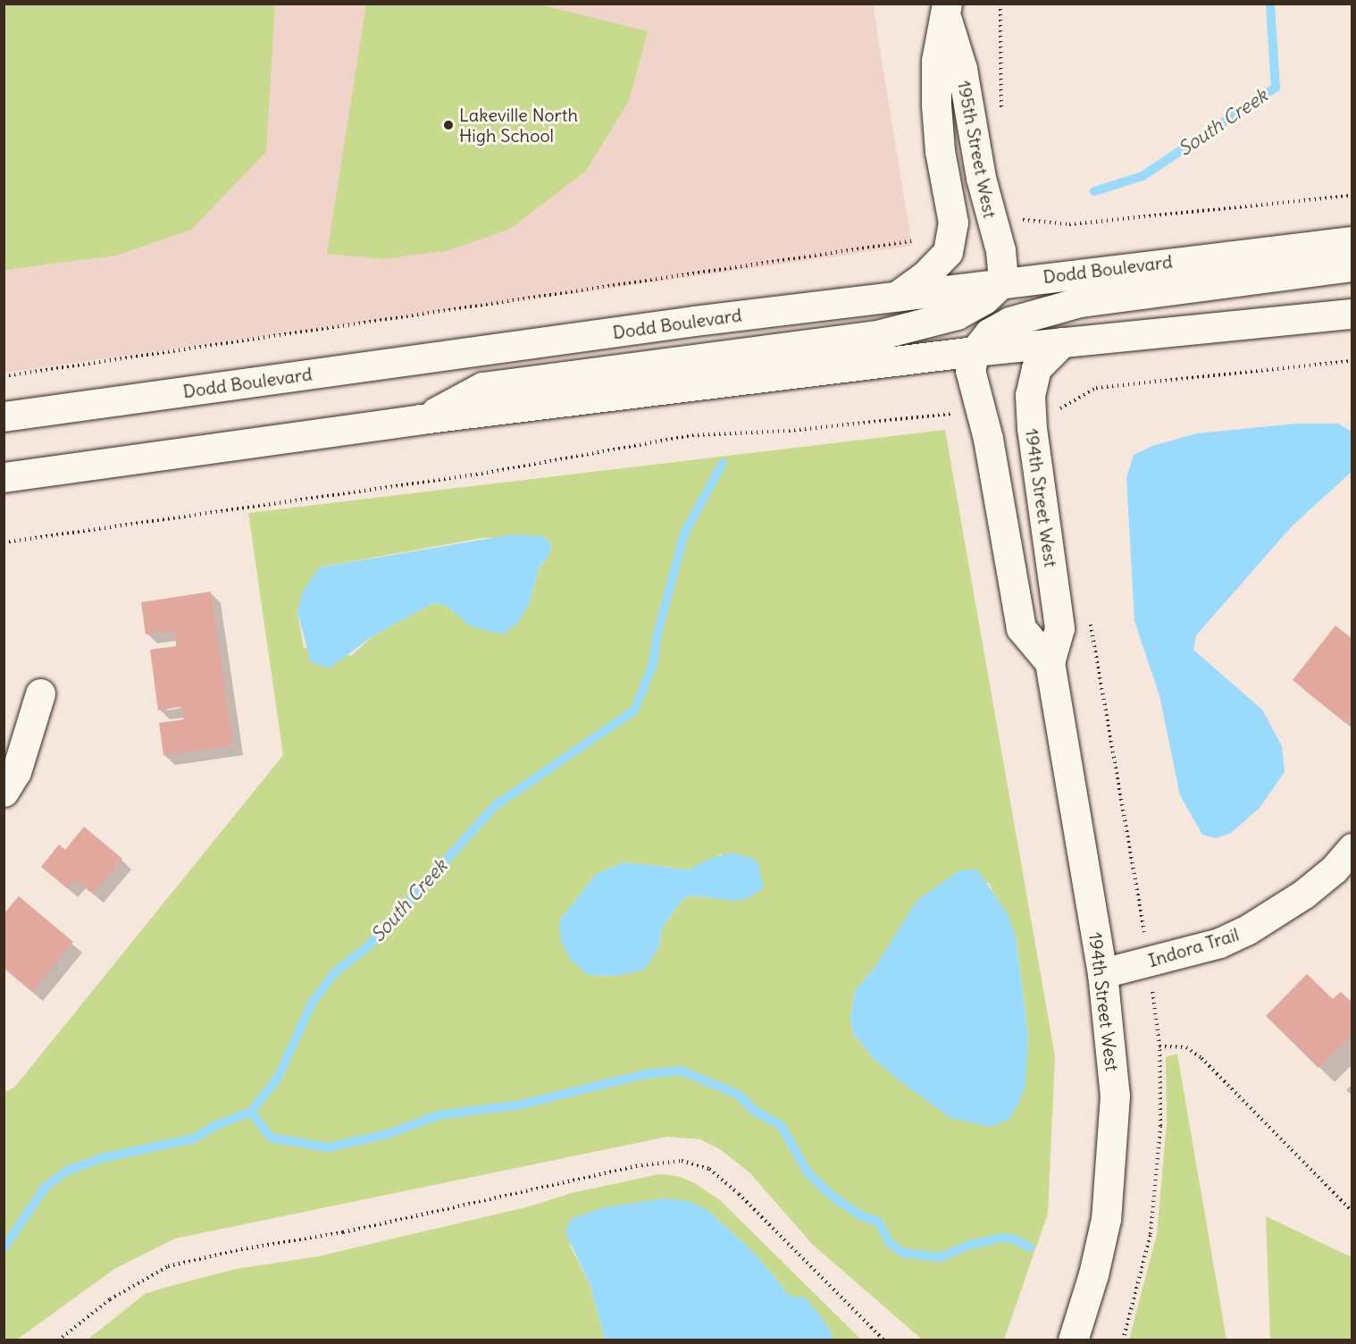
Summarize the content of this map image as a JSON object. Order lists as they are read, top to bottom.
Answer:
{
  "streets": {
    "main road": [
      "195th Street West",
      "Dodd Boulevard",
      "194th Street West",
      "Indora Trail"
    ]
  },
  "crossings": [
    ["195th Street West", "Dodd Boulevard"],
    ["194th Street West", "Indora Trail"]
  ],
  "water": ["South Creek"],
  "places": ["Lakeville North High School"]
}
